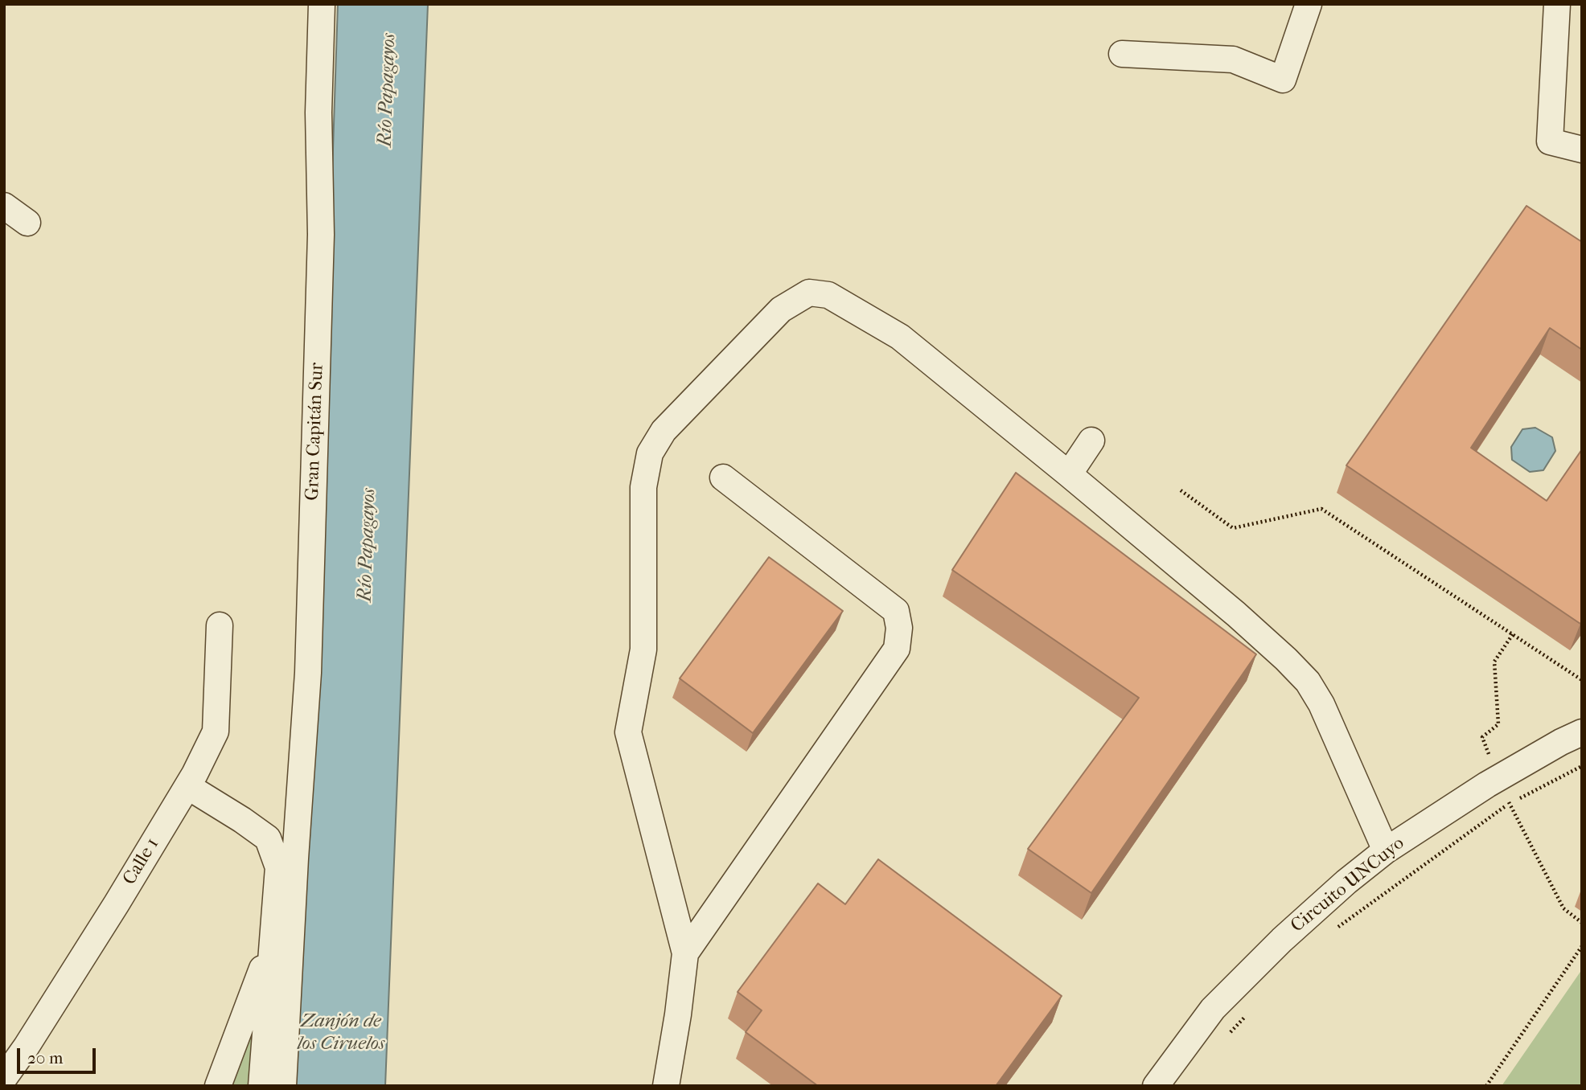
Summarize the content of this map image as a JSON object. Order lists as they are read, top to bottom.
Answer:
{
  "streets": {
    "street": ["Gran Capitán Sur", "Calle 1", "Circuito UNCuyo"]
  },
  "water": ["Río Papagayos", "Zanjón de los Ciruelos"],
  "scale_bar": "20 m"
}
